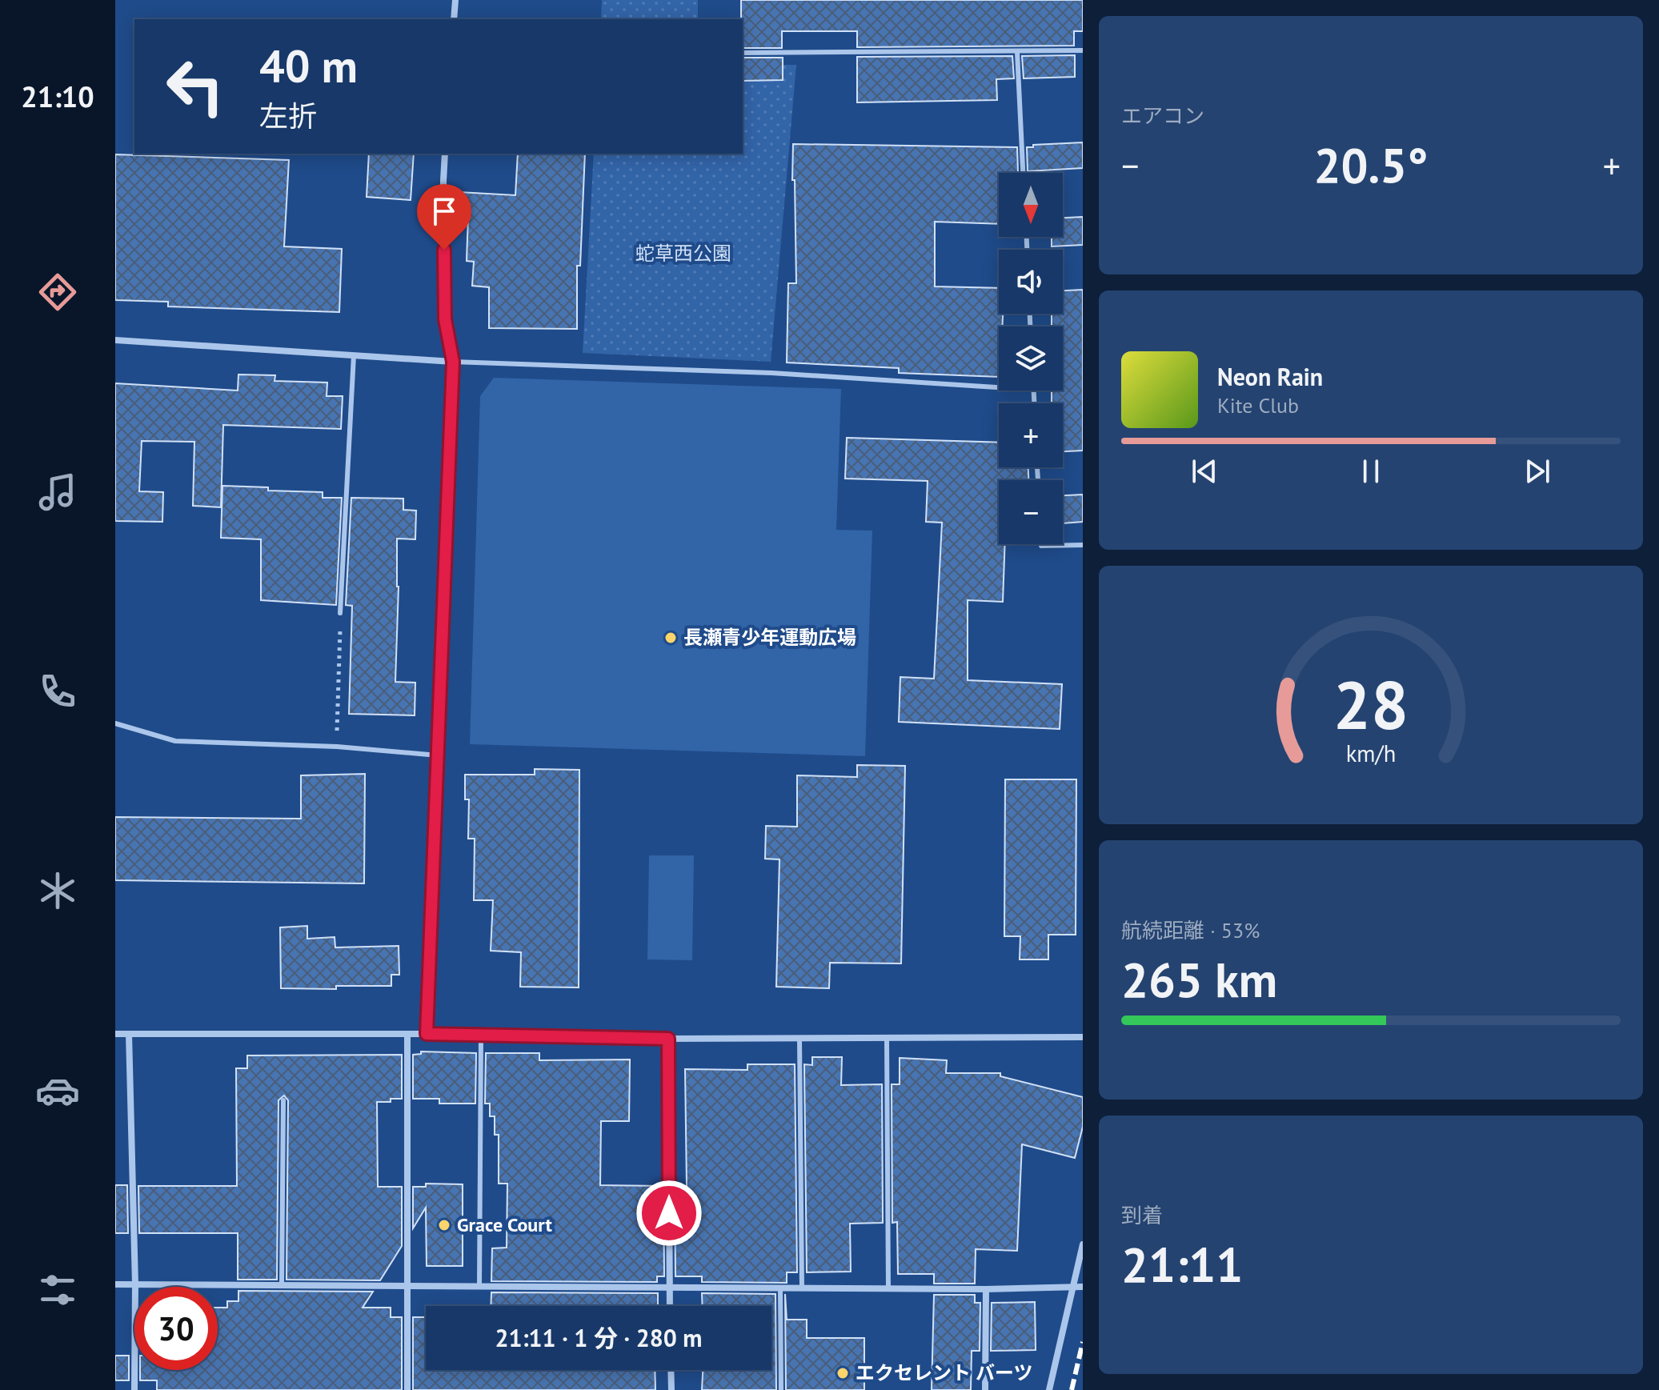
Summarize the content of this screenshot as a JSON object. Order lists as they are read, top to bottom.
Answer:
{
  "parks": ["蛇草西公園"],
  "places": ["長瀬青少年運動広場", "Grace Court", "エクセレント バーツ"],
  "north": "bottom",
  "page": {
    "tabs": "21:10",
    "tile": [
      "エアコン",
      ["航続距離 · 53%", "265 km"],
      ["到着", "21:11"]
    ],
    "turn": ["40 m", "左折"],
    "heat": ["−", "20.5°", "+"],
    "map_buttons": ["+", "−"],
    "song": ["Neon Rain", "Kite Club"],
    "limit": "30",
    "trip": "21:11 · 1 分 · 280 m",
    "gauge": ["28", "km/h"]
  }
}
